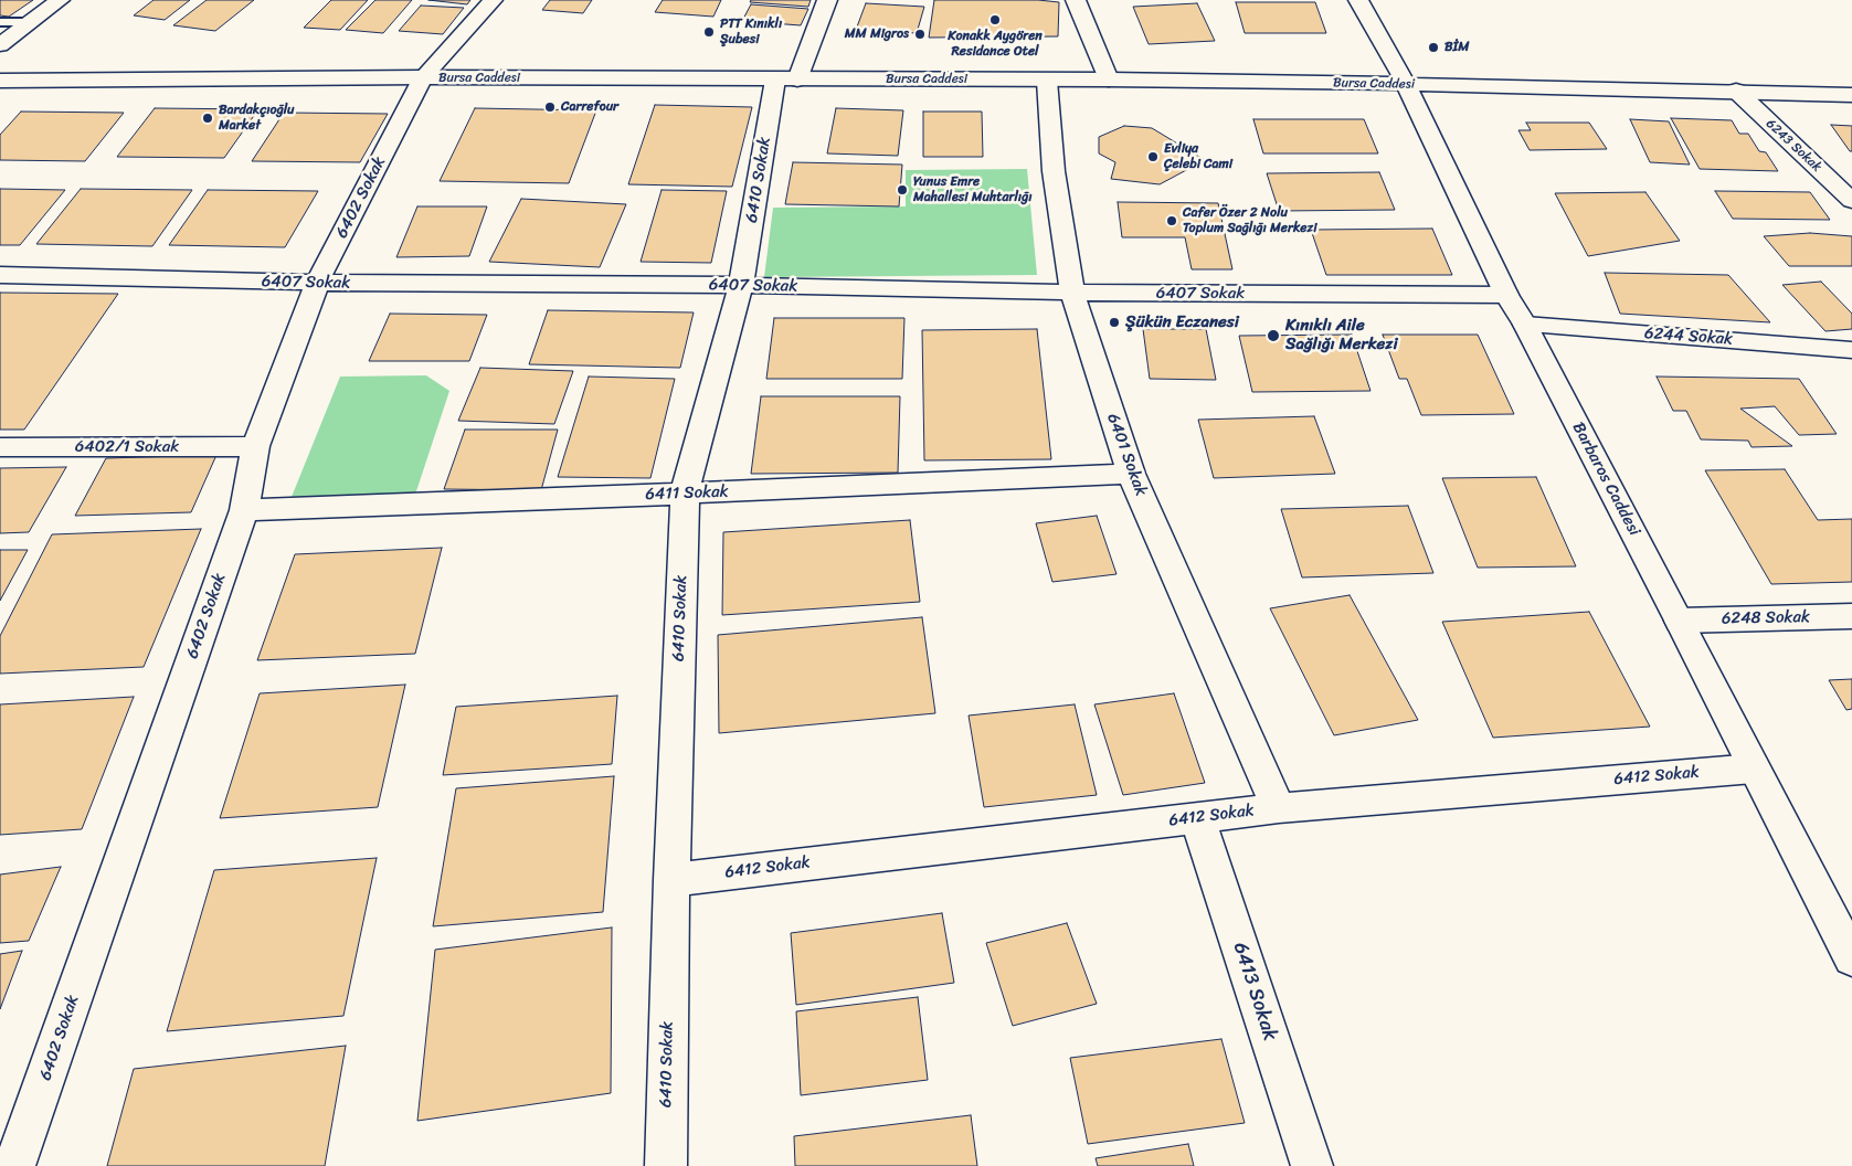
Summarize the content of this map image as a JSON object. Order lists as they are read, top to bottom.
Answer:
{
  "streets": {
    "street": [
      "Bursa Caddesi",
      "6243 Sokak",
      "6410 Sokak",
      "6402 Sokak",
      "6407 Sokak",
      "6244 Sokak",
      "6402/1 Sokak",
      "6401 Sokak",
      "Barbaros Caddesi",
      "6411 Sokak",
      "6248 Sokak",
      "6412 Sokak",
      "6413 Sokak"
    ]
  },
  "crossings": [
    ["Bursa Caddesi", "6243 Sokak"],
    ["Bursa Caddesi", "6410 Sokak"],
    ["Bursa Caddesi", "6402 Sokak"],
    ["Bursa Caddesi", "6401 Sokak"],
    ["Bursa Caddesi", "Barbaros Caddesi"],
    ["6410 Sokak", "6407 Sokak"],
    ["6410 Sokak", "6411 Sokak"],
    ["6410 Sokak", "6412 Sokak"],
    ["6402 Sokak", "6407 Sokak"],
    ["6402 Sokak", "6402/1 Sokak"],
    ["6402 Sokak", "6411 Sokak"],
    ["6407 Sokak", "6401 Sokak"],
    ["6407 Sokak", "Barbaros Caddesi"],
    ["6244 Sokak", "Barbaros Caddesi"],
    ["6401 Sokak", "6411 Sokak"],
    ["6401 Sokak", "6412 Sokak"],
    ["Barbaros Caddesi", "6248 Sokak"],
    ["Barbaros Caddesi", "6412 Sokak"],
    ["6412 Sokak", "6413 Sokak"]
  ],
  "places": [
    "Konakk Aygören Residance Otel",
    "PTT Kınıklı Şubesi",
    "MM Migros",
    "BİM",
    "Carrefour",
    "Bardakçıoğlu Market",
    "Evliya Çelebi Cami",
    "Yunus Emre Mahallesi Muhtarlığı",
    "Cafer Özer 2 Nolu Toplum Sağlığı Merkezi",
    "Şükün Eczanesi",
    "Kınıklı Aile Sağlığı Merkezi"
  ]
}
